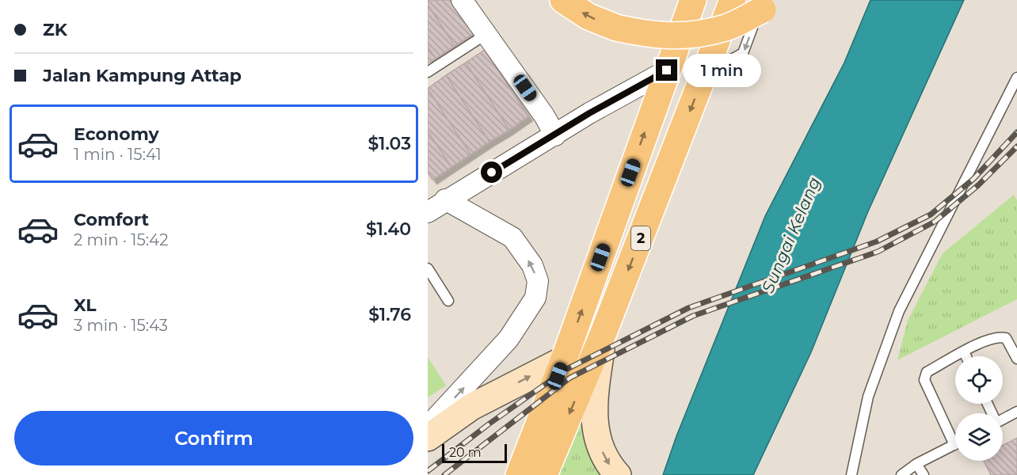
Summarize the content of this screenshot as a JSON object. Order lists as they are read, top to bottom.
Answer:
{
  "streets": {
    "main road": ["2"]
  },
  "water": ["Sungai Kelang"],
  "scale_bar": "20 m",
  "page": {
    "banner": ["ZK", "Jalan Kampung Attap"],
    "bubble": "1 min",
    "list": [
      {
        "name": "Economy",
        "note": "1 min · 15:41",
        "value": "$1.03"
      },
      {
        "name": "Comfort",
        "note": "2 min · 15:42",
        "value": "$1.40"
      },
      {
        "name": "XL",
        "note": "3 min · 15:43",
        "value": "$1.76"
      }
    ],
    "buttons": "Confirm",
    "scale": "20 m"
  }
}
